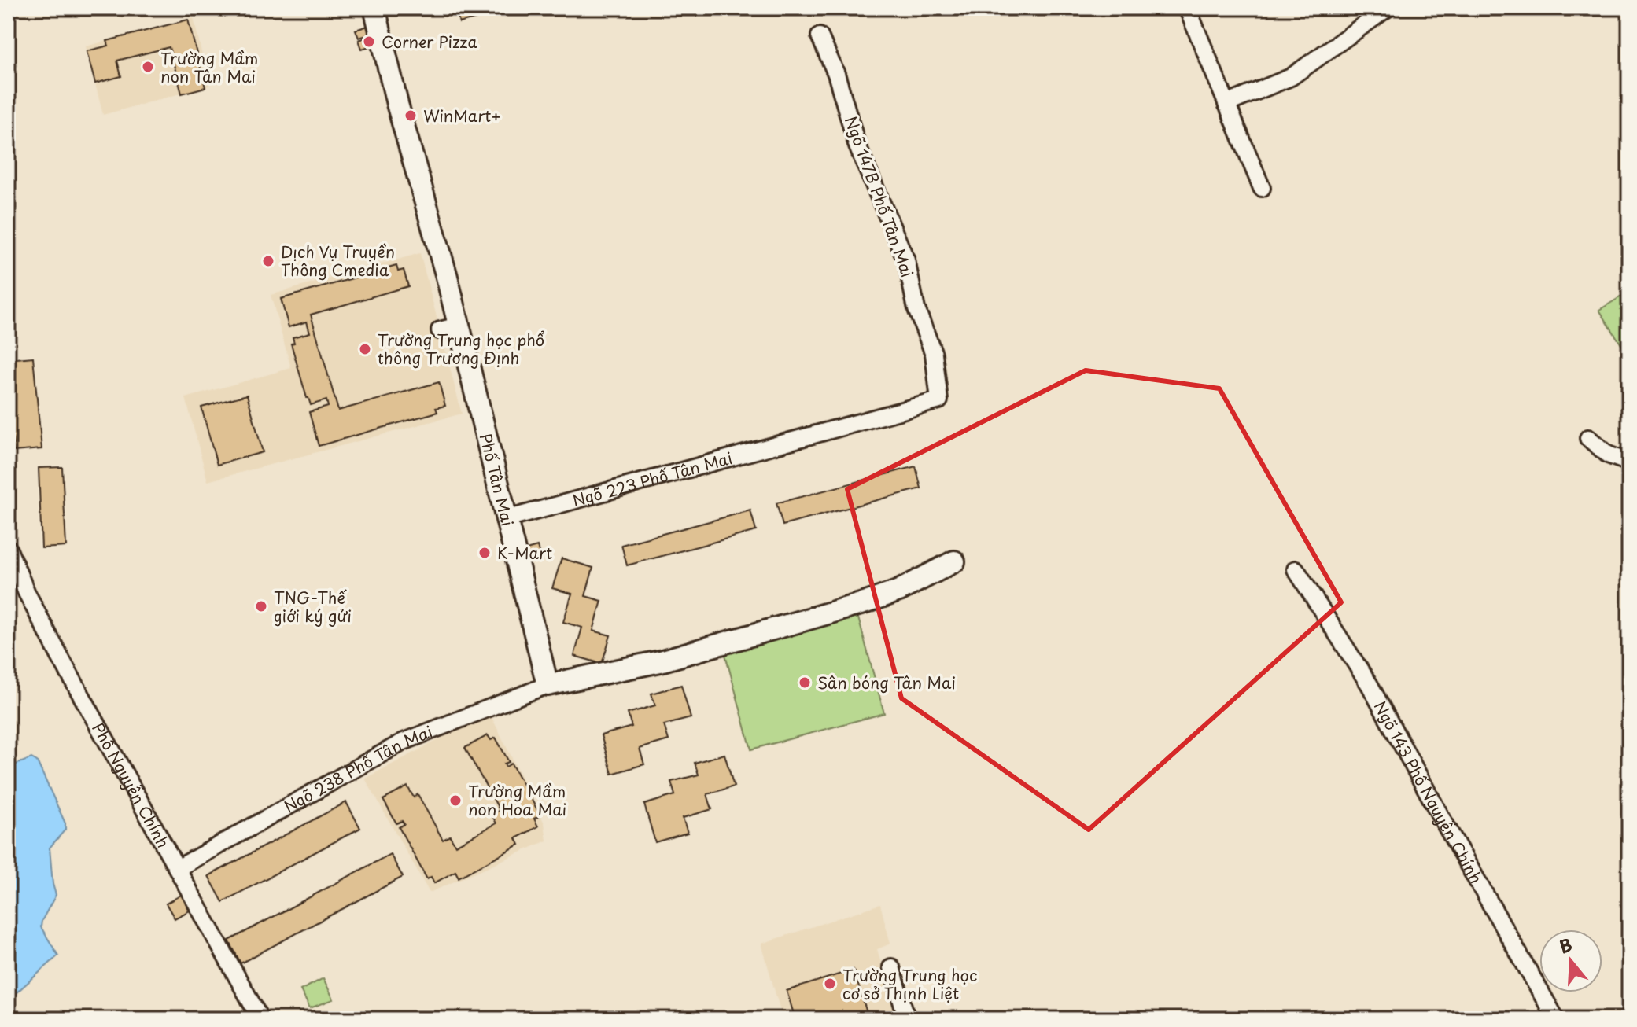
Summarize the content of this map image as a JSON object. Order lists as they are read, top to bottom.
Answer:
{
  "streets": {
    "street": [
      "Ngõ 147B Phố Tân Mai",
      "Phố Tân Mai",
      "Ngõ 223 Phố Tân Mai",
      "Ngõ 238 Phố Tân Mai",
      "Phố Nguyễn Chính",
      "Ngõ 143 Phố Nguyễn Chính"
    ]
  },
  "crossings": [
    ["Ngõ 147B Phố Tân Mai", "Ngõ 223 Phố Tân Mai"],
    ["Phố Tân Mai", "Ngõ 223 Phố Tân Mai"],
    ["Phố Tân Mai", "Ngõ 238 Phố Tân Mai"],
    ["Ngõ 238 Phố Tân Mai", "Phố Nguyễn Chính"]
  ],
  "places": [
    "Corner Pizza",
    "Trường Mầm non Tân Mai",
    "WinMart+",
    "Dịch Vụ Truyền Thông Cmedia",
    "Trường Trung học phổ thông Trương Định",
    "K-Mart",
    "TNG-Thế giới ký gửi",
    "Sân bóng Tân Mai",
    "Trường Mầm non Hoa Mai",
    "Trường Trung học cơ sở Thịnh Liệt"
  ],
  "north": "top"
}
